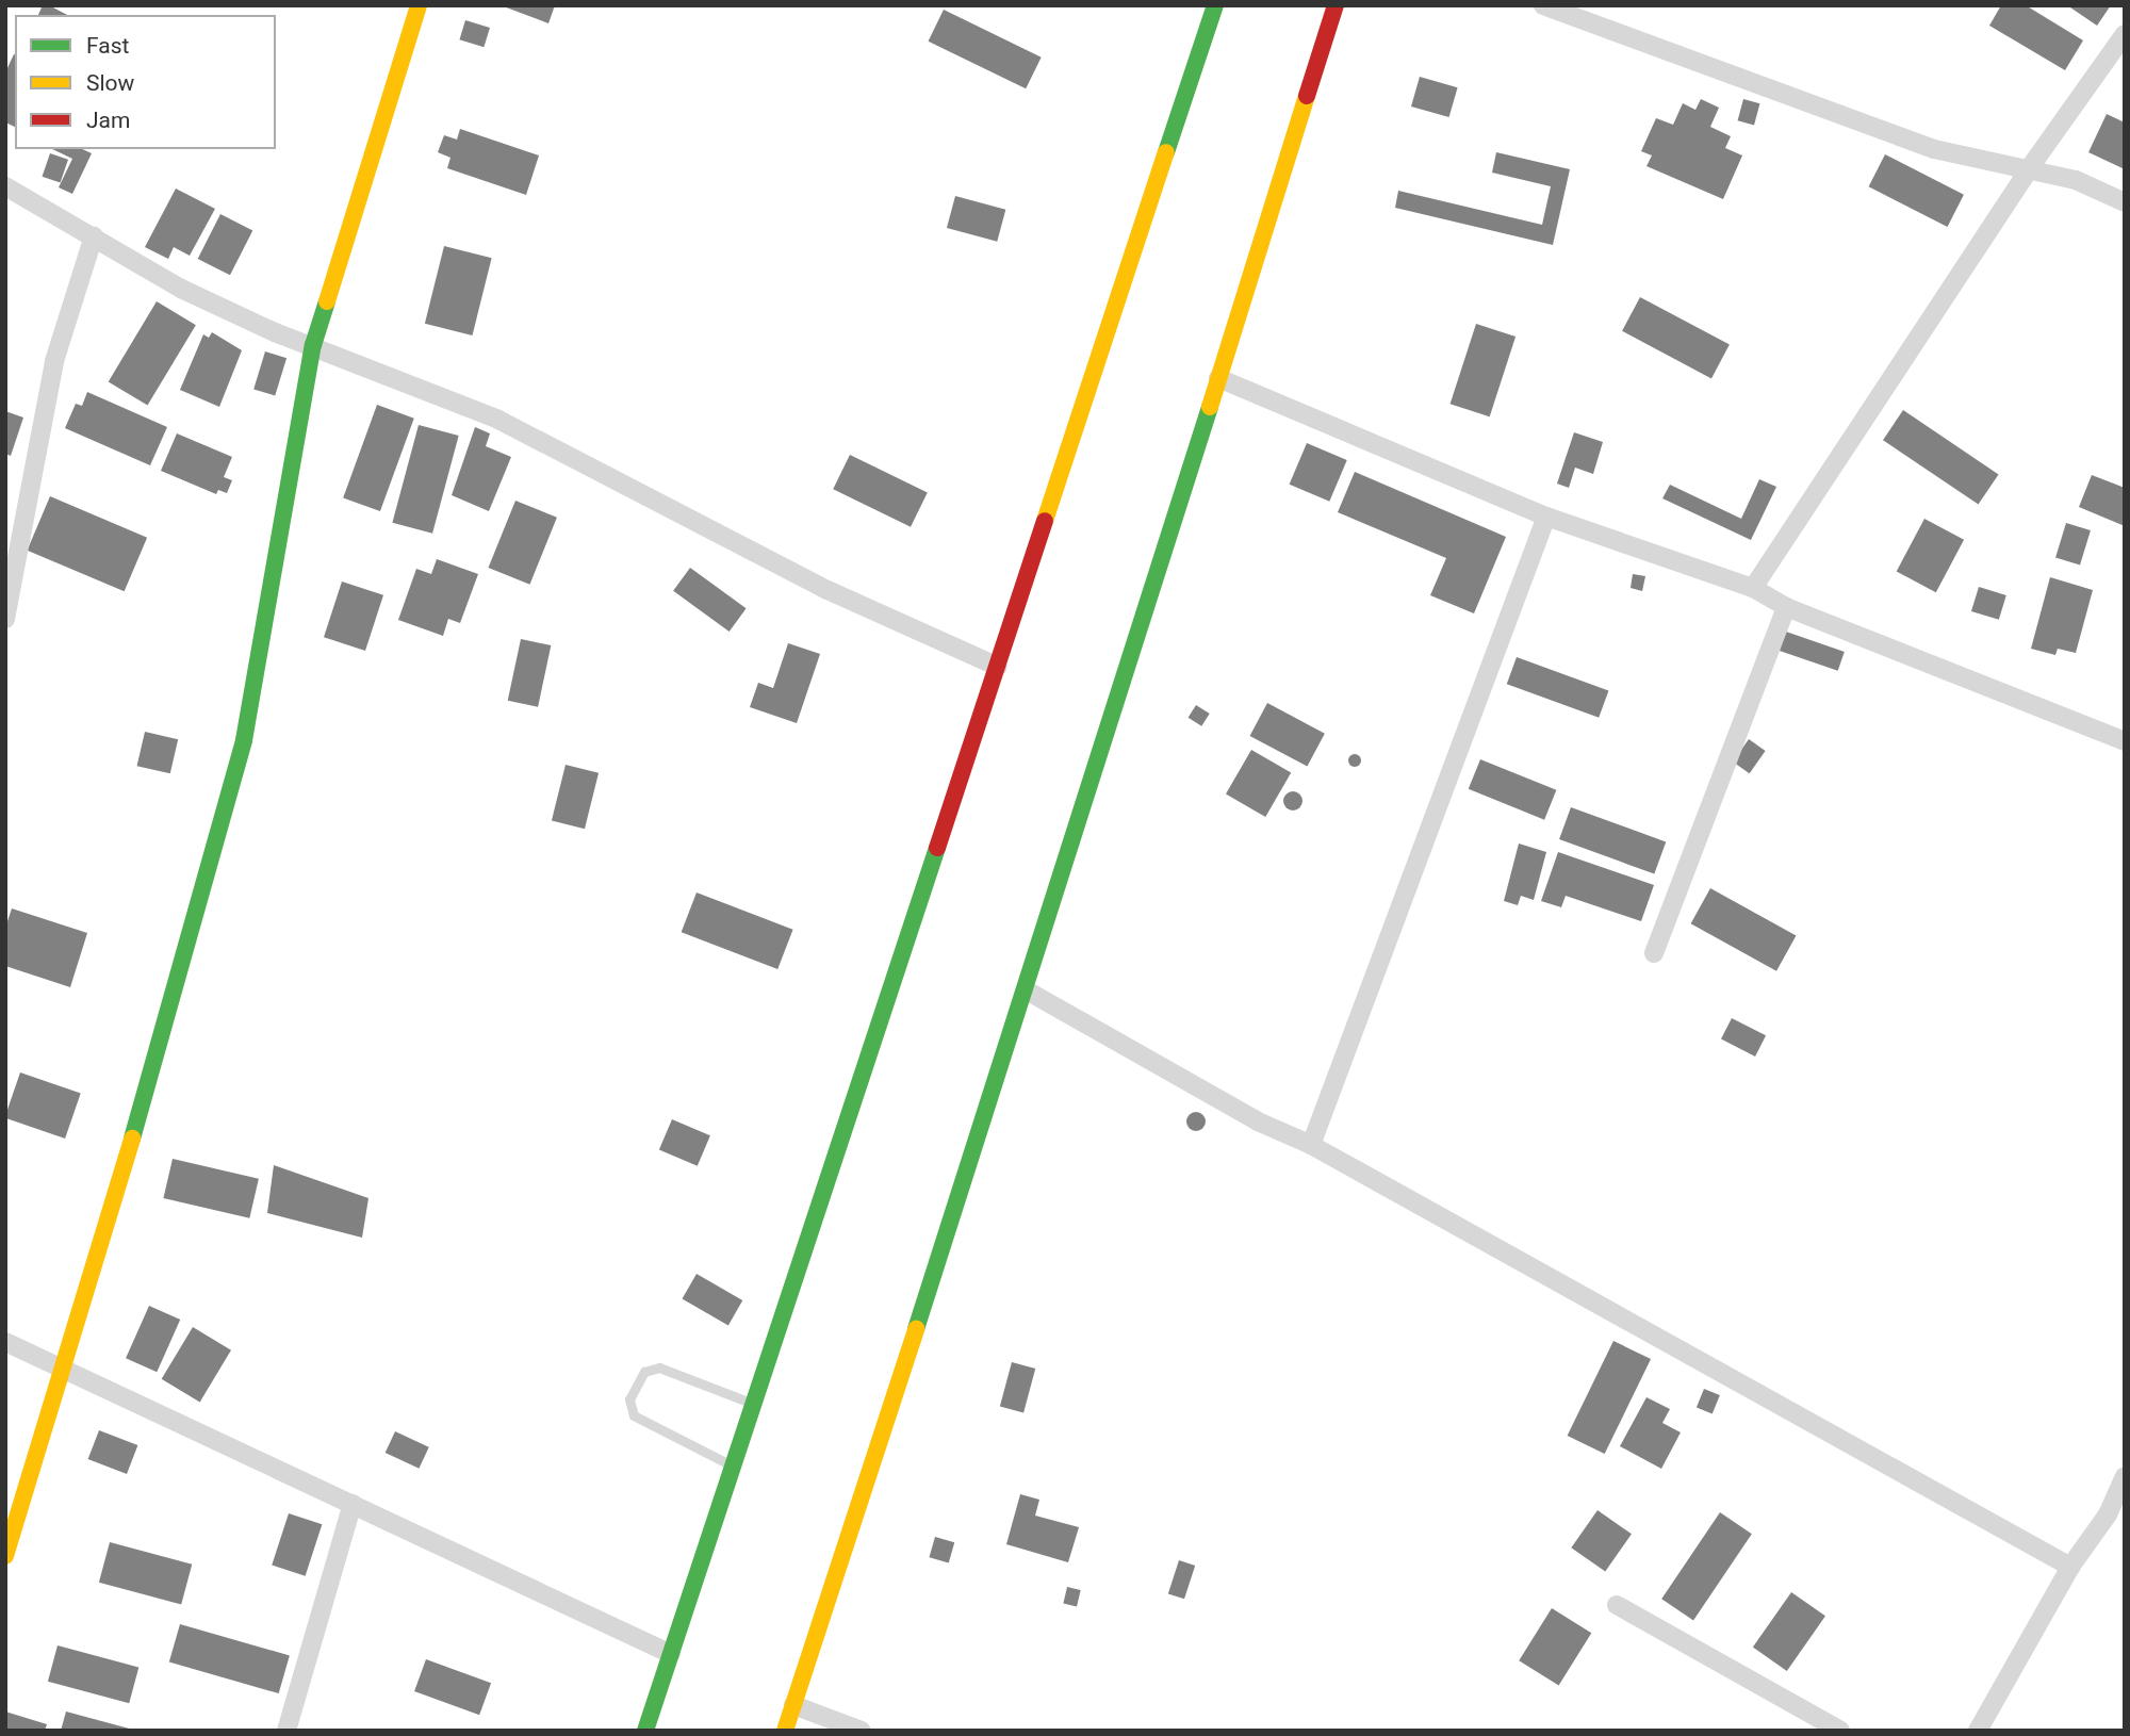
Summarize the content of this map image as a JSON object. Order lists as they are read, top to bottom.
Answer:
{
  "legend": ["Fast", "Slow", "Jam"]
}
